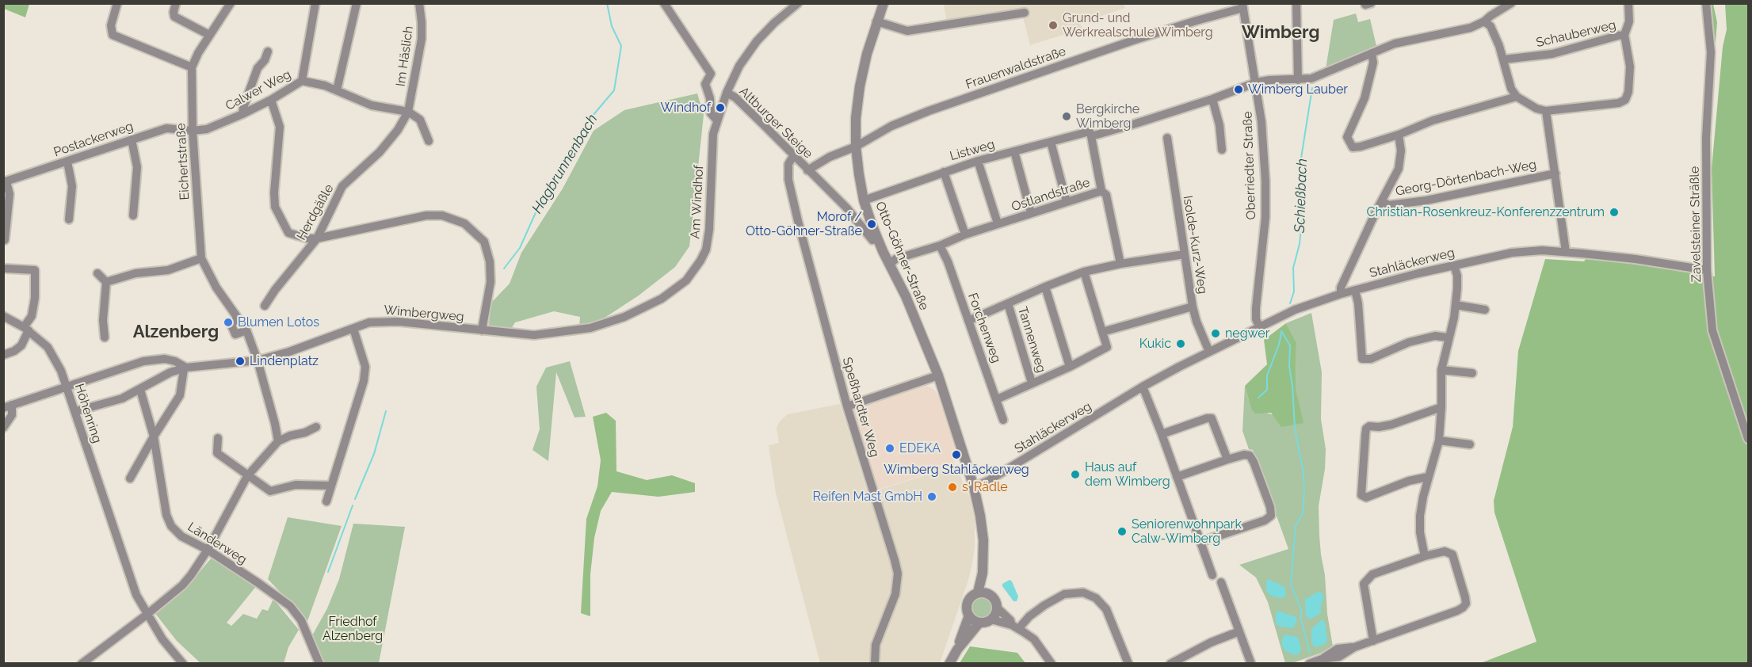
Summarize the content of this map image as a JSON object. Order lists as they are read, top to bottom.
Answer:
{
  "streets": {
    "street": [
      "Schauberweg",
      "Im Häslich",
      "Frauenwaldstraße",
      "Calwer Weg",
      "Altburger Steige",
      "Postackerweg",
      "Listweg",
      "Eichertstraße",
      "Oberriedter Straße",
      "Georg-Dörtenbach-Weg",
      "Ostlandstraße",
      "Am Windhof",
      "Herdgäßle",
      "Zavelsteiner Sträßle",
      "Isolde-Kurz-Weg",
      "Otto-Göhner-Straße",
      "Stahläckerweg",
      "Wimbergweg",
      "Forchenweg",
      "Tannenweg",
      "Speßhardter Weg",
      "Höhenring",
      "Länderweg"
    ]
  },
  "crossings": [
    ["Im Häslich", "Calwer Weg"],
    ["Im Häslich", "Herdgäßle"],
    ["Frauenwaldstraße", "Altburger Steige"],
    ["Frauenwaldstraße", "Oberriedter Straße"],
    ["Frauenwaldstraße", "Otto-Göhner-Straße"],
    ["Calwer Weg", "Postackerweg"],
    ["Calwer Weg", "Eichertstraße"],
    ["Calwer Weg", "Herdgäßle"],
    ["Altburger Steige", "Am Windhof"],
    ["Altburger Steige", "Otto-Göhner-Straße"],
    ["Altburger Steige", "Speßhardter Weg"],
    ["Postackerweg", "Eichertstraße"],
    ["Listweg", "Otto-Göhner-Straße"],
    ["Eichertstraße", "Wimbergweg"],
    ["Oberriedter Straße", "Ostlandstraße"],
    ["Oberriedter Straße", "Stahläckerweg"],
    ["Ostlandstraße", "Otto-Göhner-Straße"],
    ["Ostlandstraße", "Forchenweg"],
    ["Am Windhof", "Wimbergweg"],
    ["Zavelsteiner Sträßle", "Stahläckerweg"],
    ["Isolde-Kurz-Weg", "Stahläckerweg"],
    ["Otto-Göhner-Straße", "Stahläckerweg"]
  ],
  "districts": ["Wimberg", "Alzenberg"],
  "water": ["Hagbrunnenbach", "Schießbach"],
  "parks": ["Friedhof Alzenberg"],
  "places": [
    "Grund- und Werkrealschule Wimberg",
    "Wimberg Lauber",
    "Windhof",
    "Bergkirche Wimberg",
    "Christian-Rosenkreuz-Konferenzzentrum",
    "Morof / Otto-Göhner-Straße",
    "Blumen Lotos",
    "negwer",
    "Kukic",
    "Lindenplatz",
    "EDEKA",
    "Wimberg Stahläckerweg",
    "Haus auf dem Wimberg",
    "s' Rädle",
    "Reifen Mast GmbH",
    "Seniorenwohnpark Calw-Wimberg"
  ]
}
